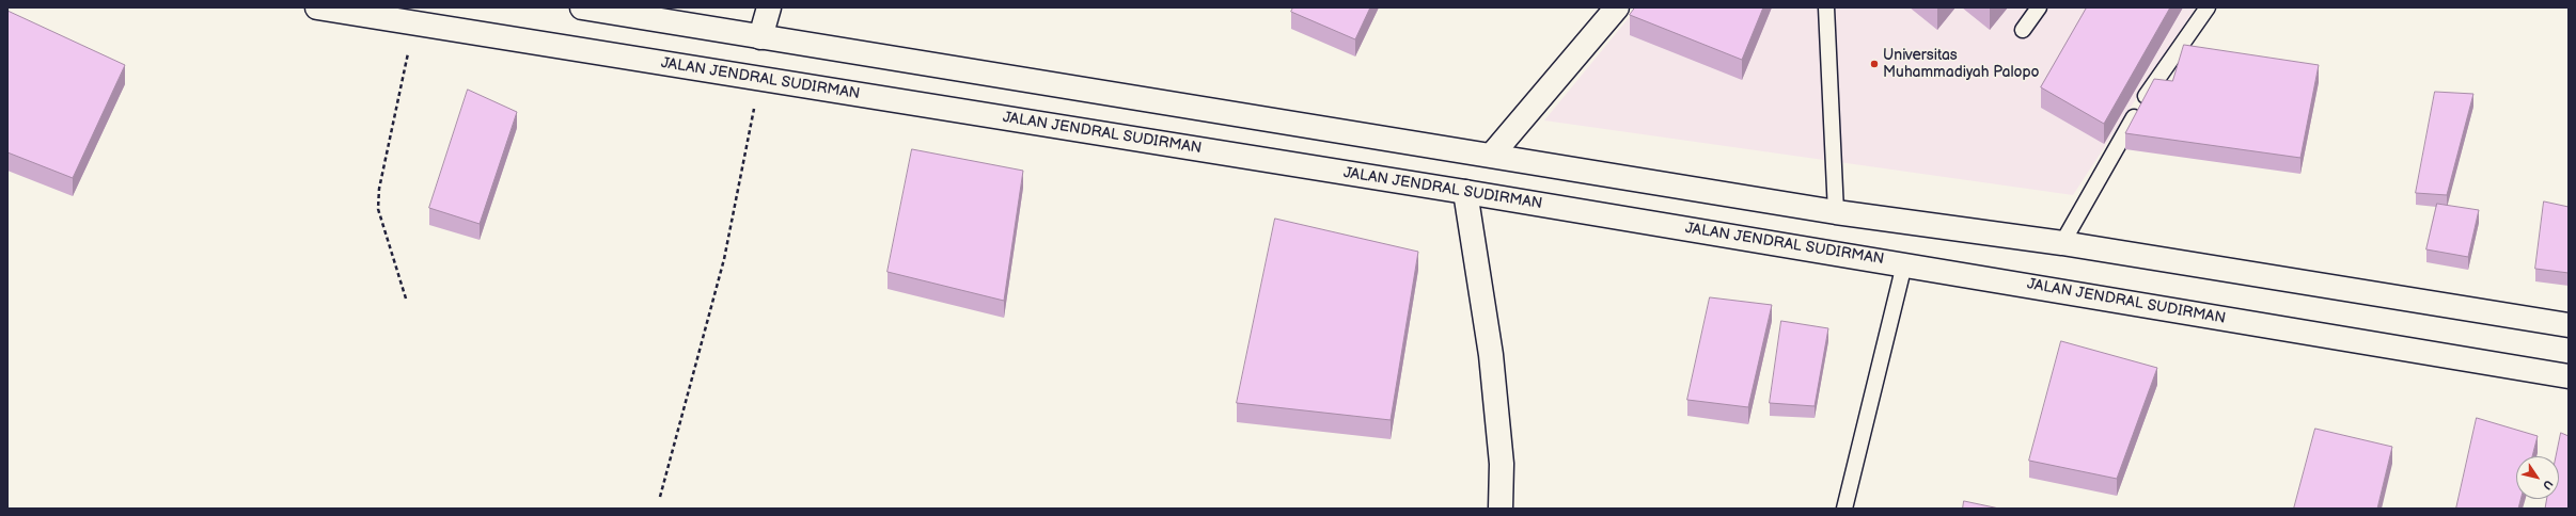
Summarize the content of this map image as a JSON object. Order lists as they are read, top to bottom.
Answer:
{
  "streets": {
    "main road": ["JALAN JENDRAL SUDIRMAN"]
  },
  "places": ["Universitas Muhammadiyah Palopo"],
  "north": "bottom right"
}
